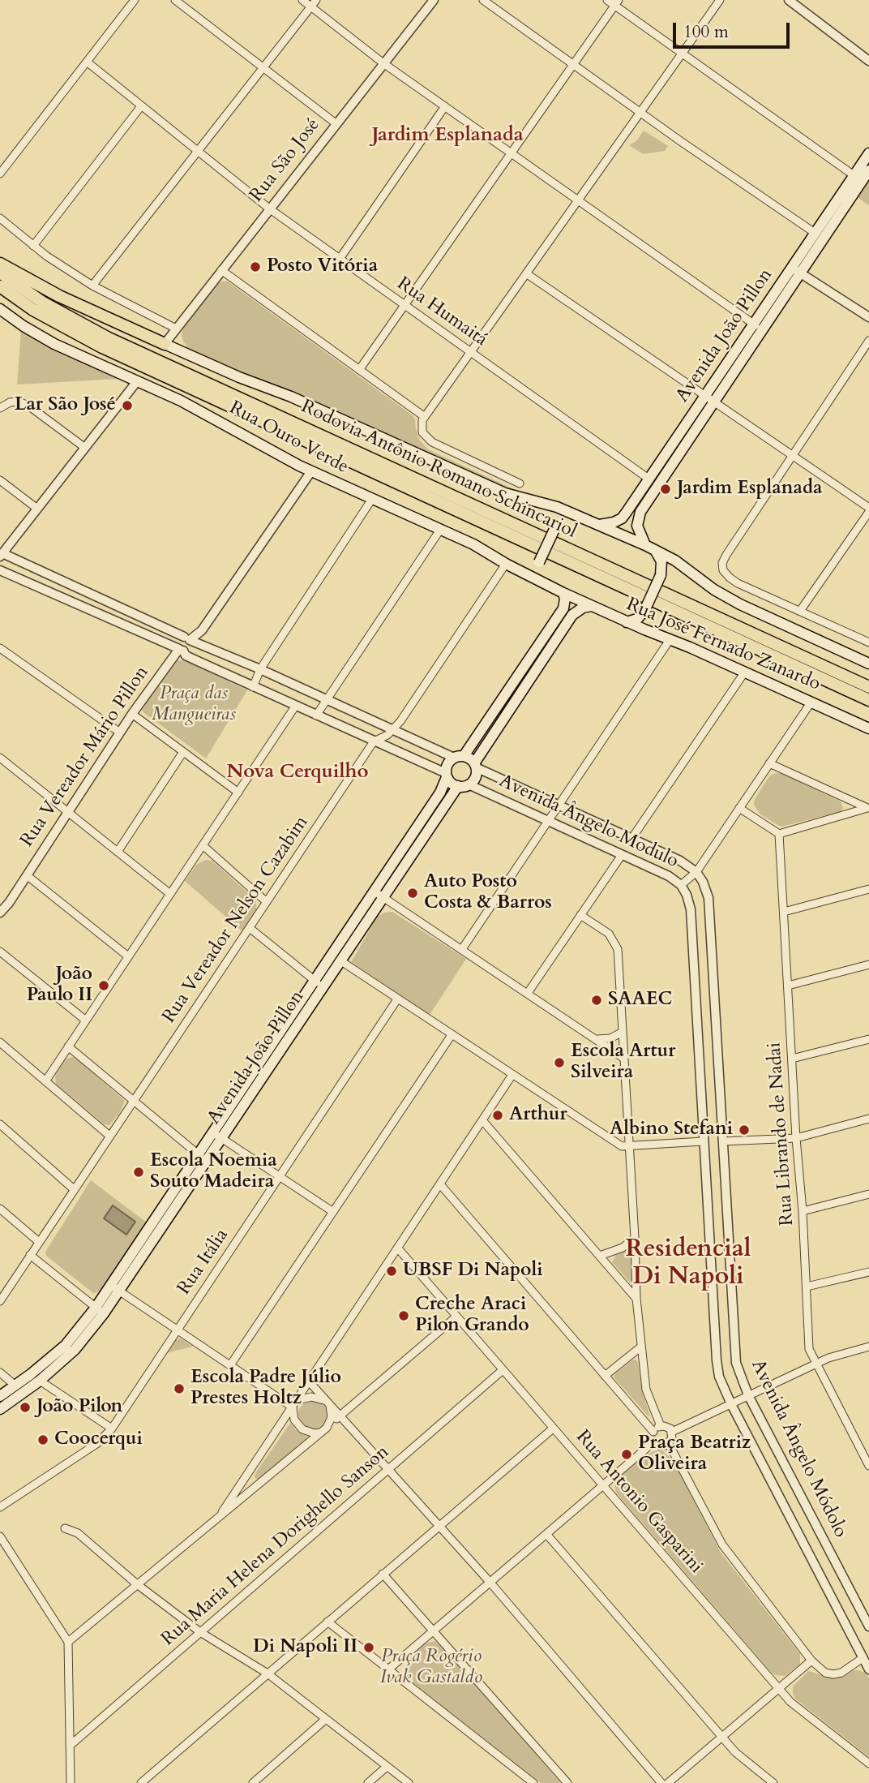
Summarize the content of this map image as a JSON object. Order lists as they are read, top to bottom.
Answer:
{
  "streets": {
    "highway": ["Rodovia Antônio Romano Schincariol"],
    "main road": ["Avenida João Pillon", "Rua Ouro Verde", "Rua José Fernado Zanardo"],
    "street": [
      "Rua São José",
      "Rua Humaitá",
      "Rua Vereador Mário Pillon",
      "Avenida Ângelo Modulo",
      "Rua Vereador Nelson Cazabim",
      "Rua Librando de Nadai",
      "Rua Itália",
      "Avenida Ângelo Módolo",
      "Rua Antonio Gasparini",
      "Rua Maria Helena Dorighello Sanson"
    ]
  },
  "crossings": [
    ["Rua São José", "Rua Humaitá"],
    ["Rua Humaitá", "Avenida João Pillon"],
    ["Avenida João Pillon", "Rua Ouro Verde"],
    ["Avenida João Pillon", "Rua José Fernado Zanardo"],
    ["Avenida João Pillon", "Avenida Ângelo Modulo"],
    ["Rua Ouro Verde", "Rua José Fernado Zanardo"],
    ["Rua Ouro Verde", "Rua Vereador Nelson Cazabim"],
    ["Avenida Ângelo Modulo", "Avenida Ângelo Módolo"],
    ["Rua Antonio Gasparini", "Rua Maria Helena Dorighello Sanson"]
  ],
  "districts": ["Jardim Esplanada", "Nova Cerquilho", "Residencial Di Napoli"],
  "parks": ["Praça das Mangueiras", "Praça Rogério Ivak Gastaldo"],
  "places": [
    "Posto Vitória",
    "Lar São José",
    "Jardim Esplanada",
    "Auto Posto Costa & Barros",
    "João Paulo II",
    "SAAEC",
    "Escola Artur Silveira",
    "Arthur",
    "Albino Stefani",
    "Escola Noemia Souto Madeira",
    "UBSF Di Napoli",
    "Creche Araci Pilon Grando",
    "Escola Padre Júlio Prestes Holtz",
    "João Pilon",
    "Coocerqui",
    "Praça Beatriz Oliveira",
    "Di Napoli II"
  ],
  "scale_bar": "100 m"
}
